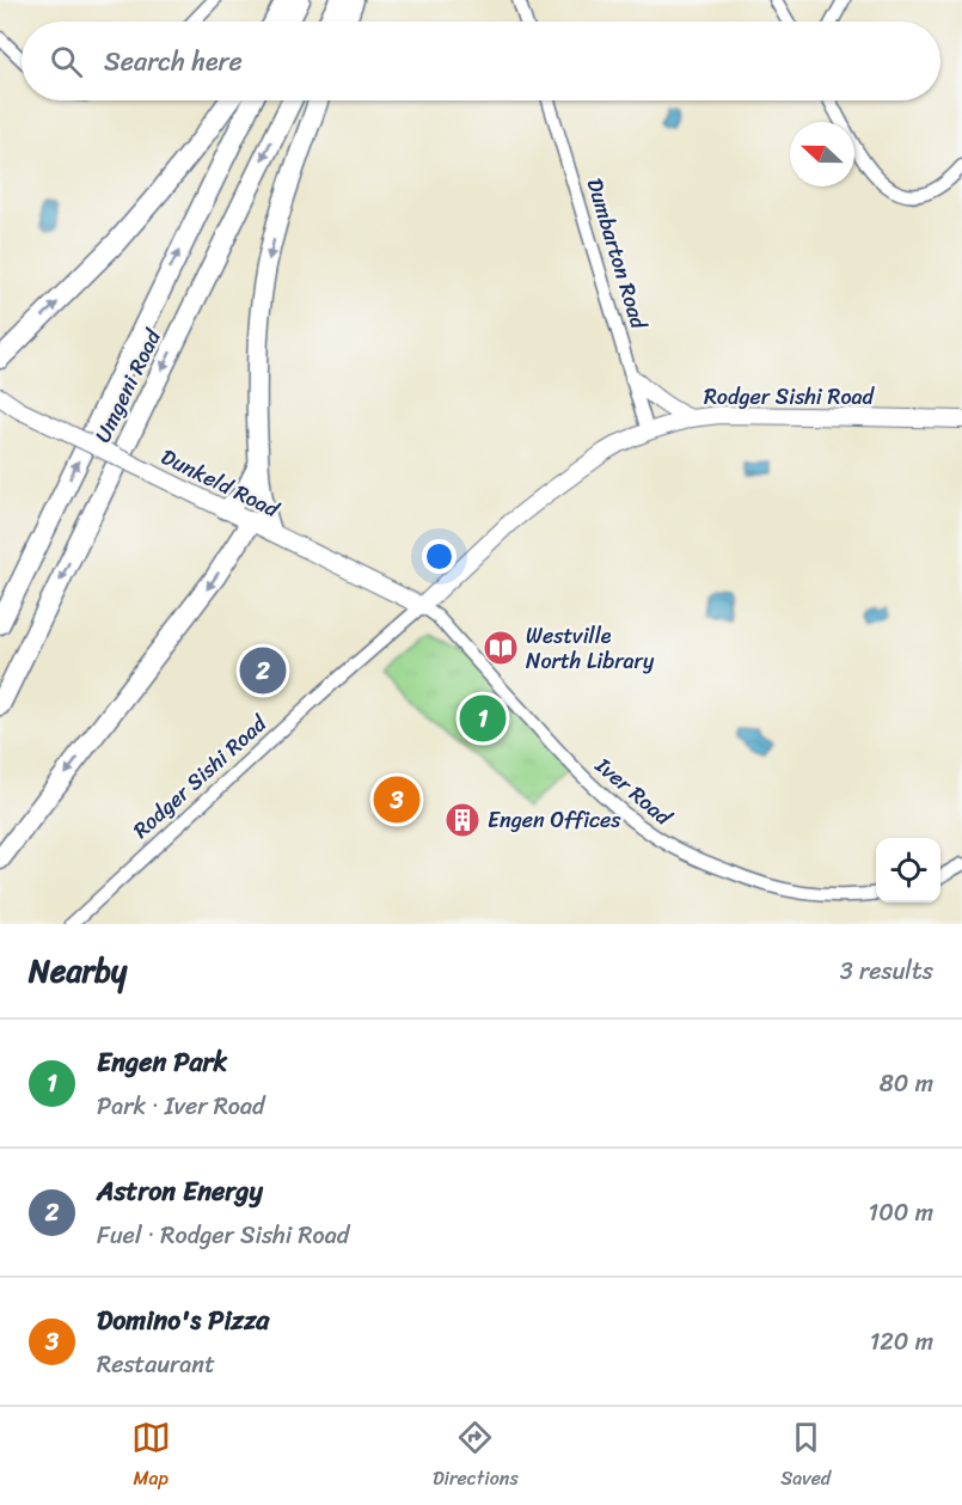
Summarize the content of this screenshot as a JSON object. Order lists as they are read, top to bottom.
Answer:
{
  "streets": {
    "highway": ["Umgeni Road"],
    "main road": ["Rodger Sishi Road", "Dunkeld Road"],
    "street": ["Dumbarton Road", "Iver Road"]
  },
  "crossings": [
    ["Dumbarton Road", "Rodger Sishi Road"],
    ["Rodger Sishi Road", "Dunkeld Road"],
    ["Rodger Sishi Road", "Iver Road"],
    ["Dunkeld Road", "Iver Road"]
  ],
  "places": {
    "library": ["Westville North Library"],
    "building": ["Engen Offices"]
  },
  "north": "left",
  "page": {
    "search": "Search here",
    "pins": ["2", "1", "3"],
    "heading": ["Nearby", "3 results"],
    "list": [
      {
        "mark": "1",
        "name": "Engen Park",
        "note": "Park · Iver Road",
        "value": "80 m"
      },
      {
        "mark": "2",
        "name": "Astron Energy",
        "note": "Fuel · Rodger Sishi Road",
        "value": "100 m"
      },
      {
        "mark": "3",
        "name": "Domino's Pizza",
        "note": "Restaurant",
        "value": "120 m"
      }
    ],
    "nav": ["Map", "Directions", "Saved"]
  }
}
